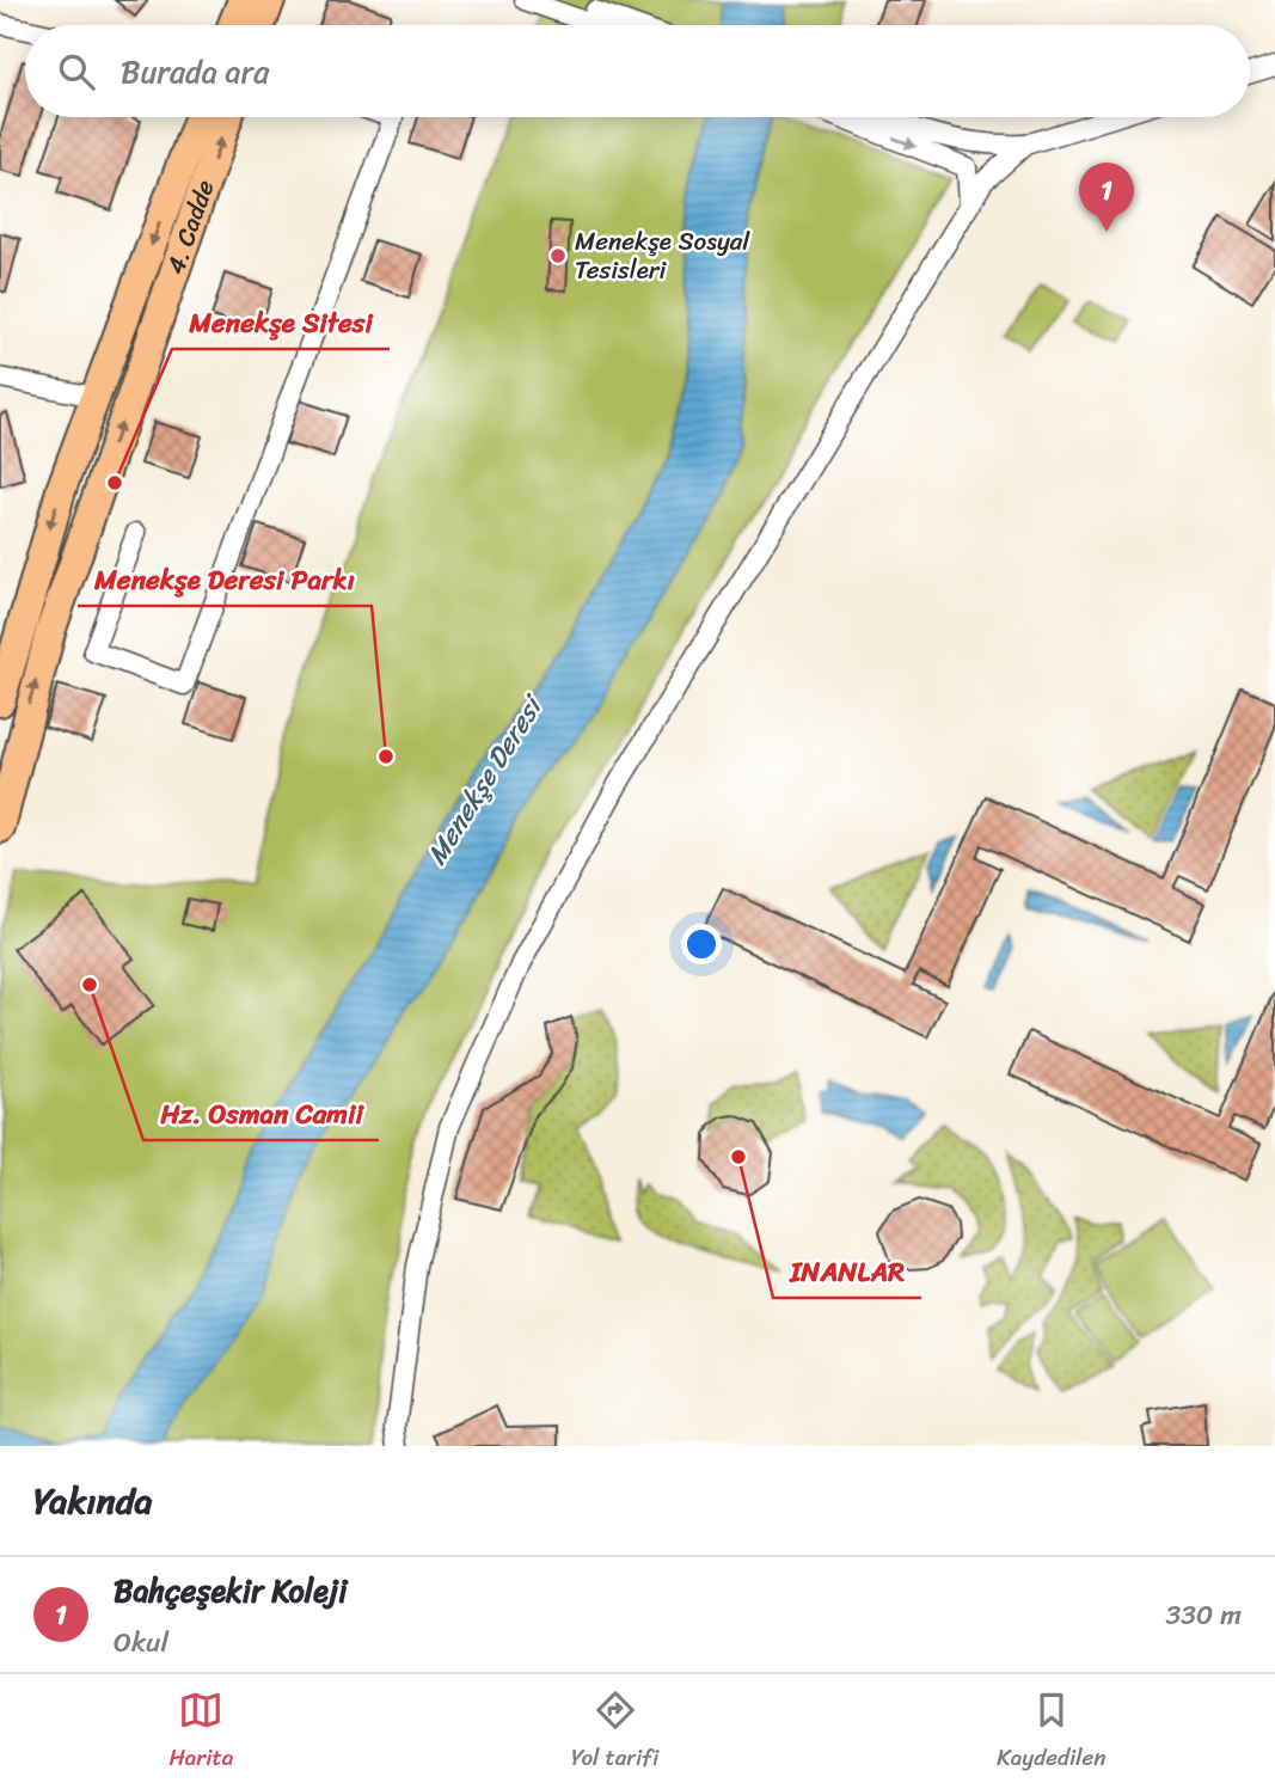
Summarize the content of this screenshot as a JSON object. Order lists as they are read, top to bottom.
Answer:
{
  "streets": {
    "main road": ["4. Cadde"]
  },
  "water": ["Menekşe Deresi"],
  "places": [
    "Menekşe Sosyal Tesisleri",
    "Menekşe Sitesi",
    "Menekşe Deresi Parkı",
    "Hz. Osman Camii",
    "INANLAR"
  ],
  "page": {
    "search": "Burada ara",
    "pins": "1",
    "heading": "Yakında",
    "list": [
      {
        "mark": "1",
        "name": "Bahçeşekir Koleji",
        "note": "Okul",
        "value": "330 m"
      }
    ],
    "nav": ["Harita", "Yol tarifi", "Kaydedilen"]
  }
}
